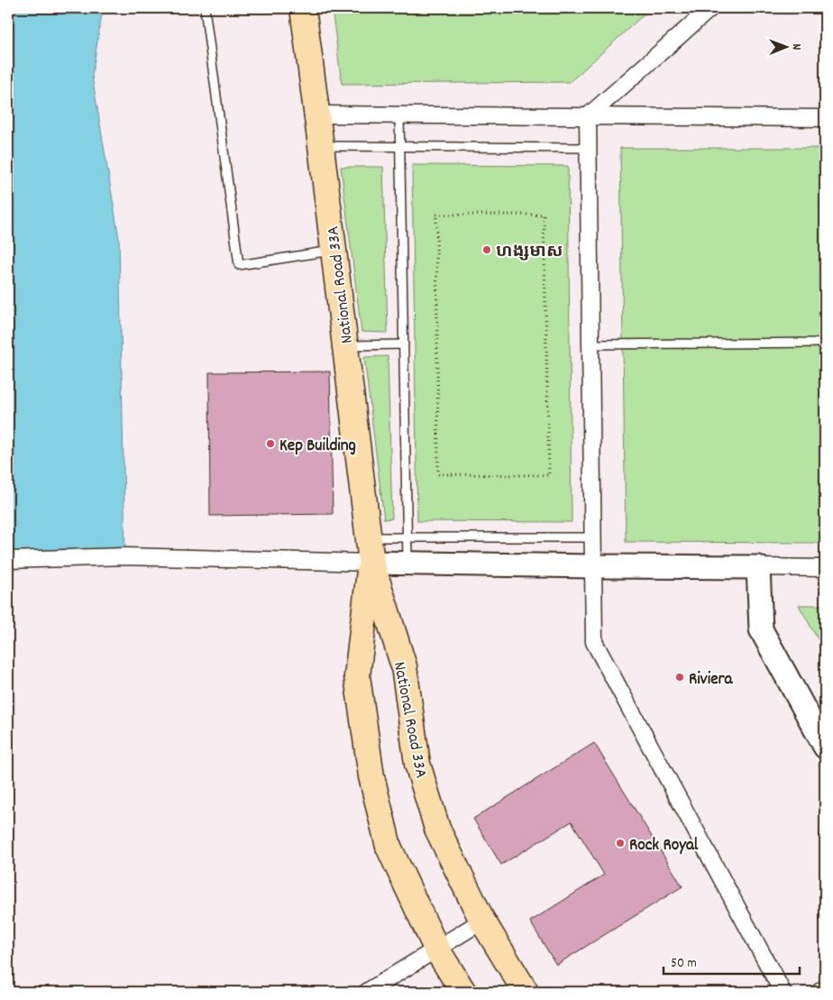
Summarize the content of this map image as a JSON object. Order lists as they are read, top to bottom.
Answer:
{
  "streets": {
    "main road": ["National Road 33A"]
  },
  "places": [
    "ហង្សមាស",
    "Kep Building",
    "Riviera",
    "Rock Royal"
  ],
  "scale_bar": "50 m",
  "north": "right"
}
